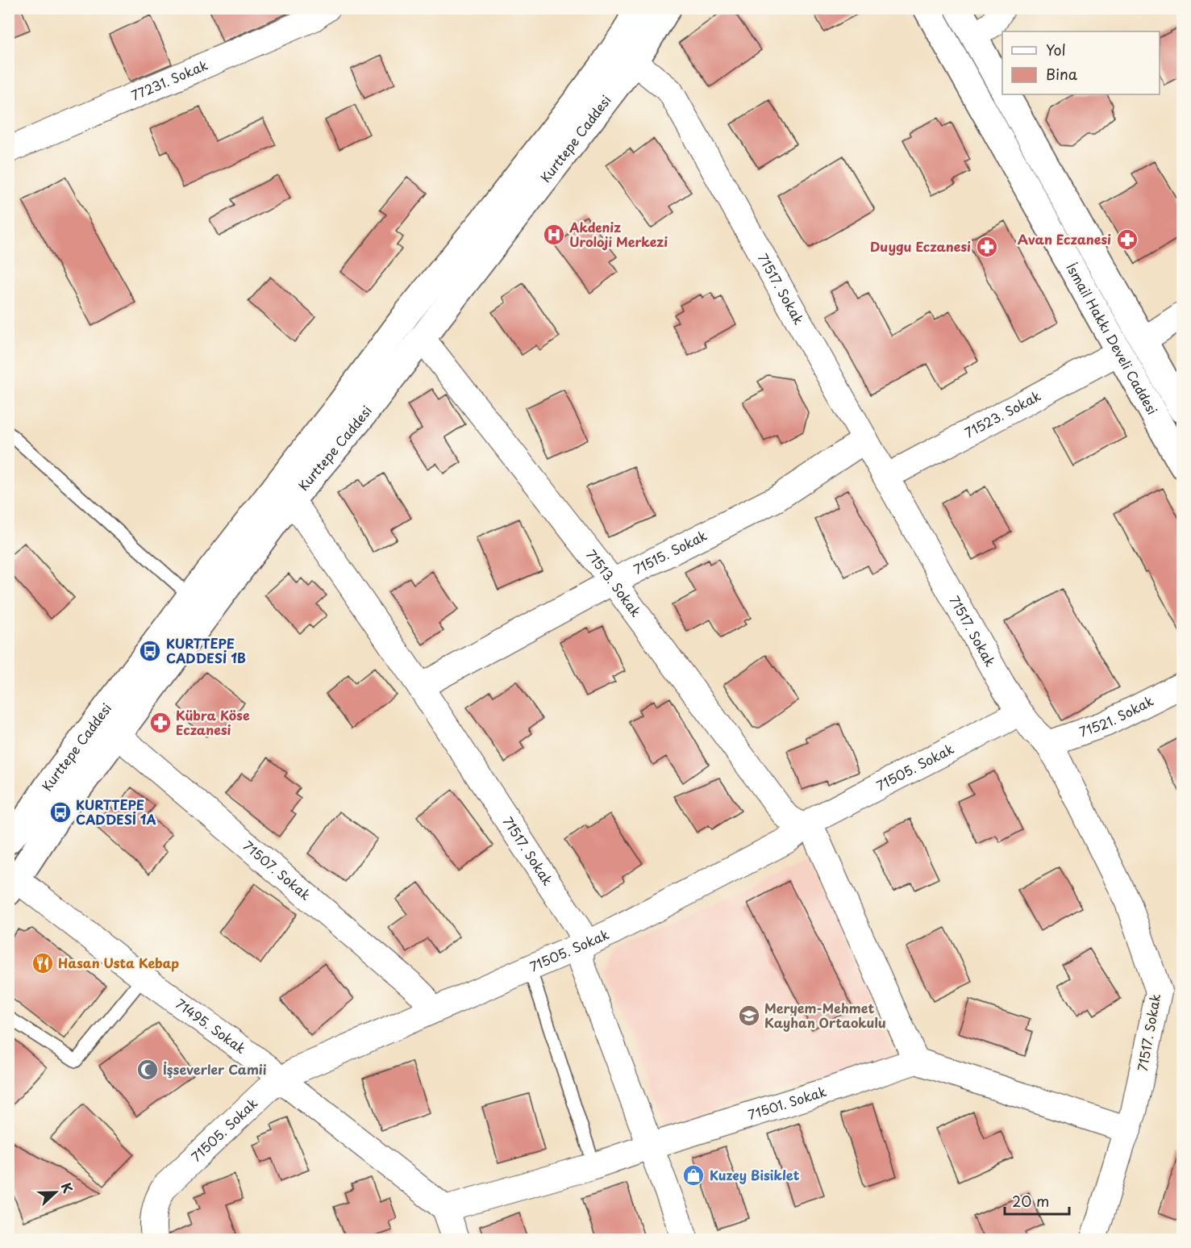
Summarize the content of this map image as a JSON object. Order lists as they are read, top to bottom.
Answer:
{
  "streets": {
    "main road": ["Kurttepe Caddesi", "İsmail Hakkı Develi Caddesi"],
    "street": [
      "77231. Sokak",
      "71517. Sokak",
      "71523. Sokak",
      "71515. Sokak",
      "71513. Sokak",
      "71521. Sokak",
      "71505. Sokak",
      "71507. Sokak",
      "71495. Sokak",
      "71501. Sokak"
    ]
  },
  "crossings": [
    ["Kurttepe Caddesi", "71517. Sokak"],
    ["Kurttepe Caddesi", "71513. Sokak"],
    ["Kurttepe Caddesi", "71507. Sokak"],
    ["Kurttepe Caddesi", "71495. Sokak"],
    ["71517. Sokak", "71523. Sokak"],
    ["71517. Sokak", "71515. Sokak"],
    ["71517. Sokak", "71521. Sokak"],
    ["71517. Sokak", "71505. Sokak"],
    ["71517. Sokak", "71501. Sokak"],
    ["İsmail Hakkı Develi Caddesi", "71523. Sokak"],
    ["71515. Sokak", "71513. Sokak"],
    ["71513. Sokak", "71505. Sokak"],
    ["71513. Sokak", "71501. Sokak"],
    ["71505. Sokak", "71507. Sokak"],
    ["71505. Sokak", "71495. Sokak"],
    ["71495. Sokak", "71501. Sokak"]
  ],
  "places": {
    "hospital": ["Akdeniz Uroloji Merkezi"],
    "pharmacy": ["Avan Eczanesi", "Duygu Eczanesi", "Kübra Köse Eczanesi"],
    "bus stop": ["KURTTEPE CADDESİ 1B", "KURTTEPE CADDESİ 1A"],
    "restaurant": ["Hasan Usta Kebap"],
    "school or university": ["Meryem-Mehmet Kayhan Ortaokulu"],
    "mosque": ["İşseverler Camii"],
    "shop": ["Kuzey Bisiklet"]
  },
  "legend": ["Yol", "Bina"],
  "scale_bar": "20 m",
  "north": "right"
}
